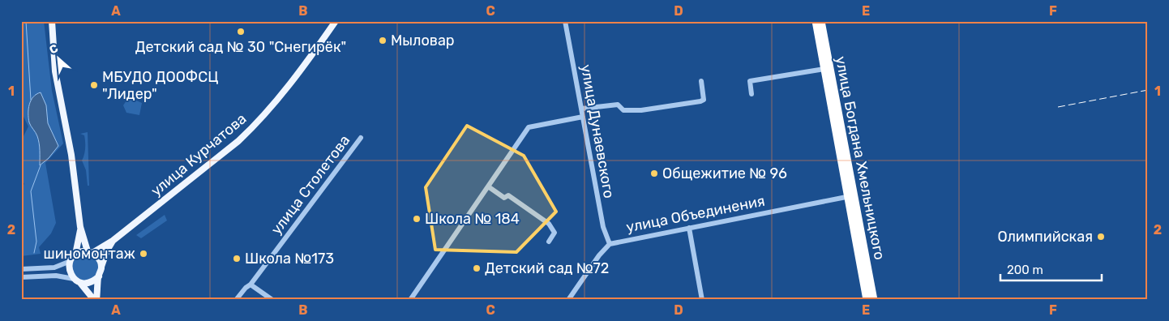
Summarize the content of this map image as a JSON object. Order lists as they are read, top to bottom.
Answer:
{
  "streets": {
    "highway": ["улица Богдана Хмельницкого"],
    "main road": ["улица Курчатова"],
    "street": ["улица Дунаевского", "улица Столетова", "улица Объединения"]
  },
  "crossings": [
    ["улица Дунаевского", "улица Объединения"],
    ["улица Богдана Хмельницкого", "улица Объединения"]
  ],
  "places": [
    "Детский сад № 30 \"Снегирёк\"",
    "Мыловар",
    "МБУДО ДООФСЦ \"Лидер\"",
    "Общежитие № 96",
    "Школа № 184",
    "Олимпийская",
    "шиномонтаж",
    "Школа №173",
    "Детский сад №72"
  ],
  "scale_bar": "200 m",
  "north": "top left",
  "grid": {
    "columns": [
      "A",
      "B",
      "C",
      "D",
      "E",
      "F"
    ],
    "rows": ["1", "2"]
  }
}
